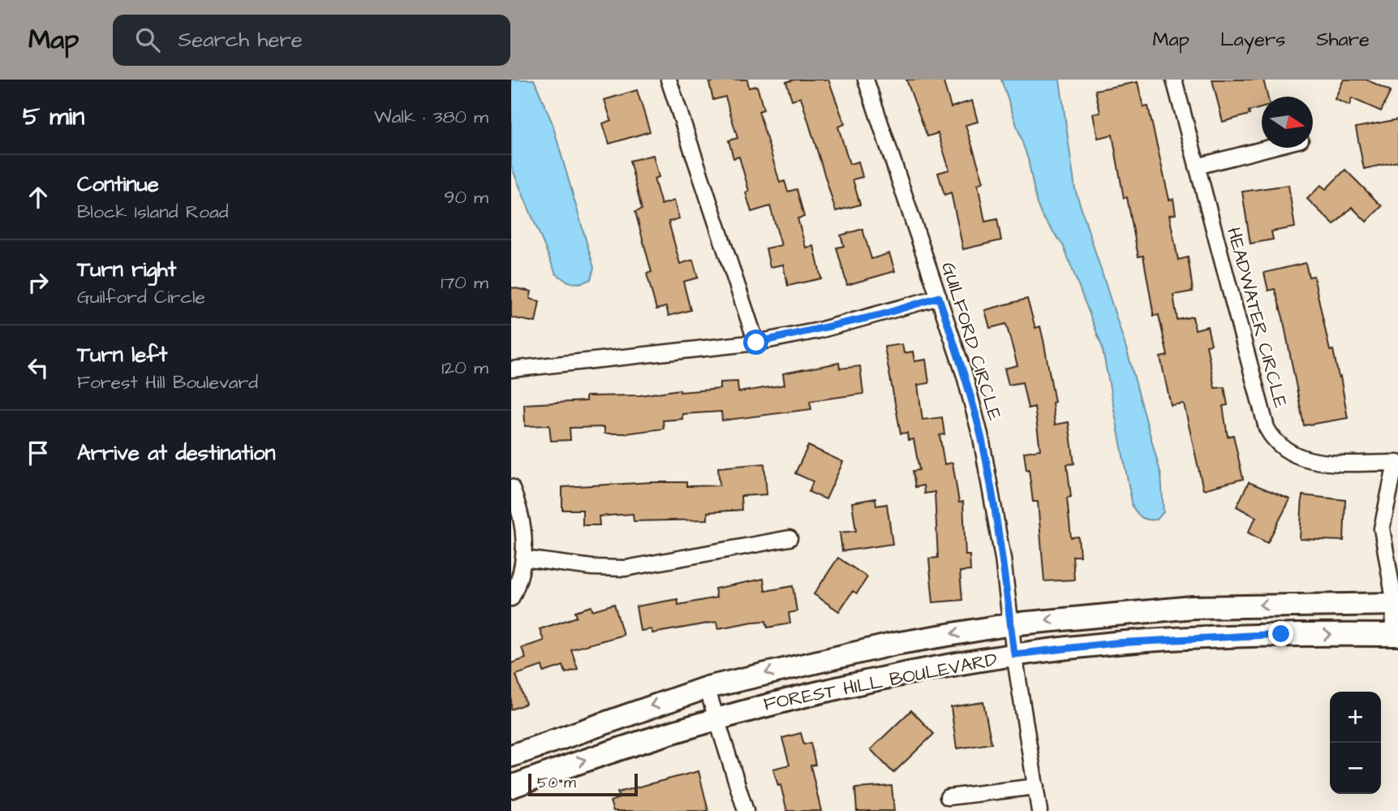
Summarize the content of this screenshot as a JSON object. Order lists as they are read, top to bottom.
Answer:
{
  "streets": {
    "main road": ["FOREST HILL BOULEVARD"],
    "street": ["HEADWATER CIRCLE", "GUILFORD CIRCLE"]
  },
  "crossings": [
    ["GUILFORD CIRCLE", "FOREST HILL BOULEVARD"]
  ],
  "scale_bar": "50 m",
  "north": "right",
  "page": {
    "header": "Map",
    "search": "Search here",
    "nav": ["Map", "Layers", "Share"],
    "heading": ["5 min", "Walk · 380 m"],
    "list": [
      ["Continue", "Block Island Road", "90 m"],
      ["Turn right", "Guilford Circle", "170 m"],
      ["Turn left", "Forest Hill Boulevard", "120 m"],
      "Arrive at destination"
    ],
    "map_buttons": ["+", "−"],
    "scale": "50 m"
  }
}
